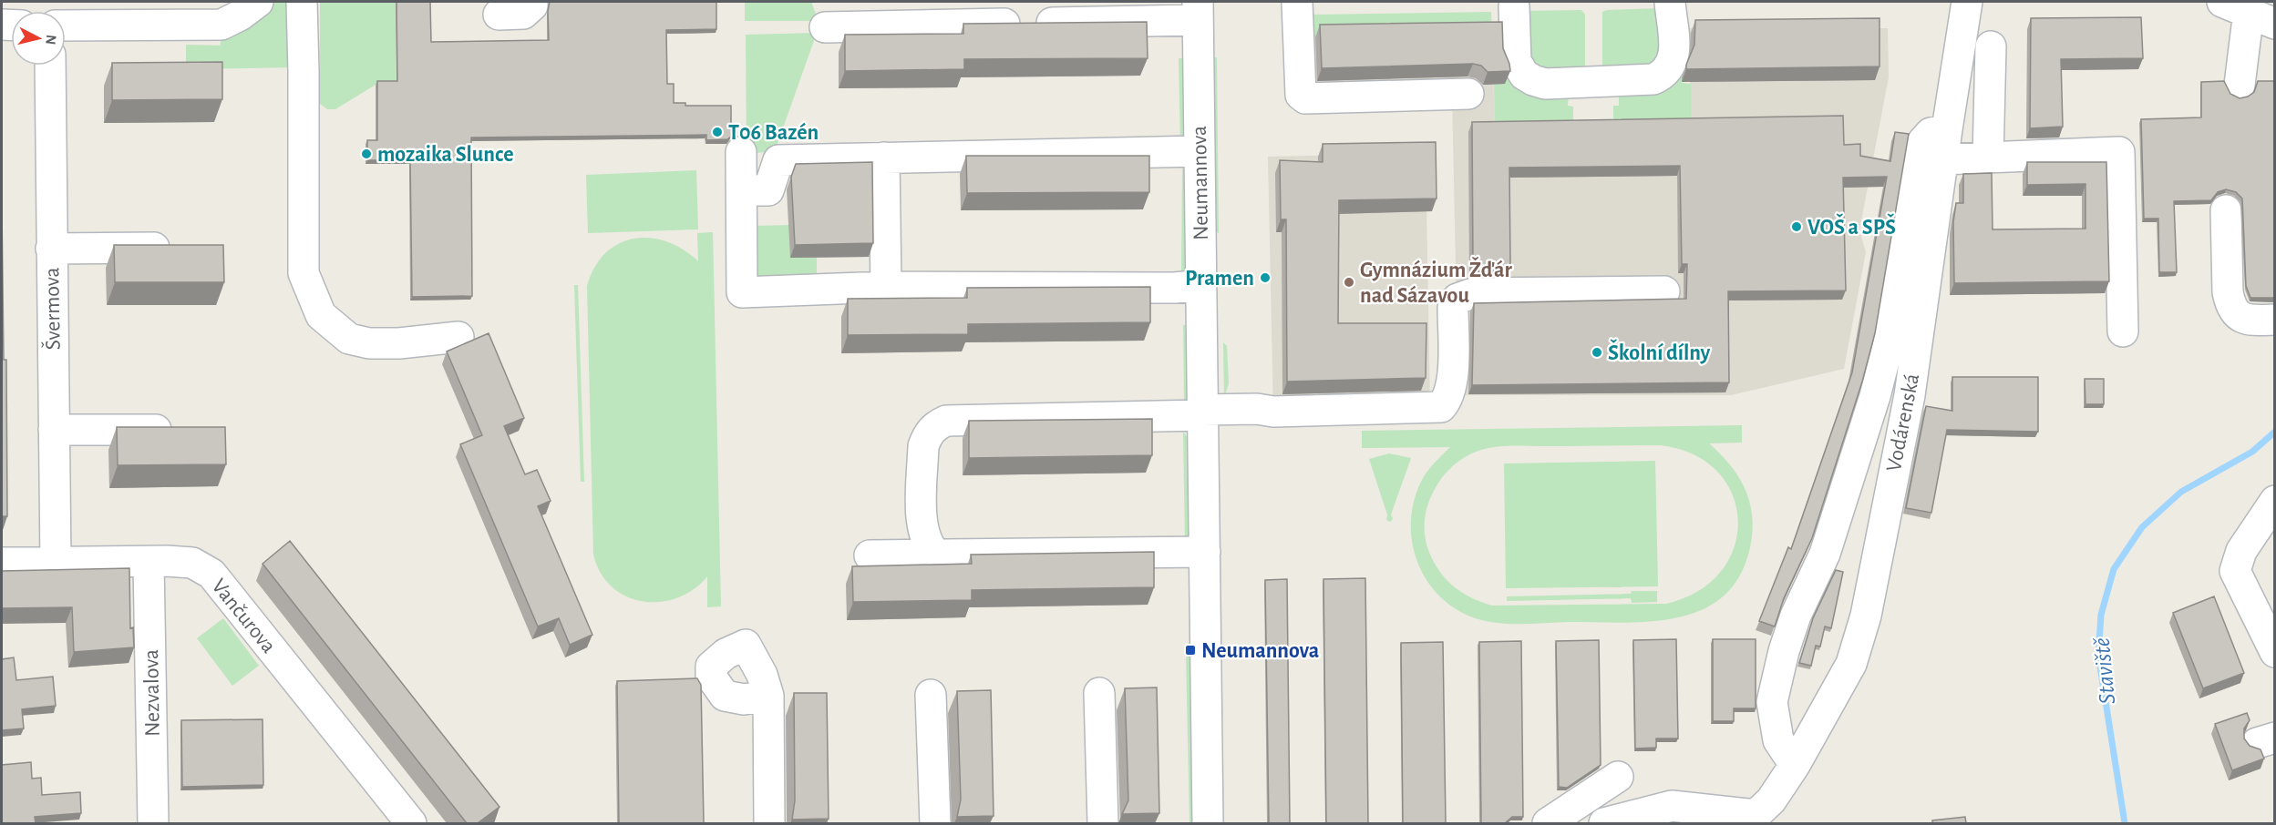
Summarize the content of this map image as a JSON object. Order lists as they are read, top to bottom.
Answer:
{
  "streets": {
    "street": [
      "Neumannova",
      "Švermova",
      "Vodárenská",
      "Vančurova",
      "Nezvalova"
    ]
  },
  "crossings": [
    ["Švermova", "Vančurova"],
    ["Vančurova", "Nezvalova"]
  ],
  "water": ["Staviště"],
  "places": {
    "other": [
      "T06 Bazén",
      "mozaika Slunce",
      "VOŠ a SPŠ",
      "Pramen",
      "Gymnázium Žďár nad Sázavou",
      "Školní dílny"
    ],
    "transit": ["Neumannova"]
  },
  "north": "right"
}
